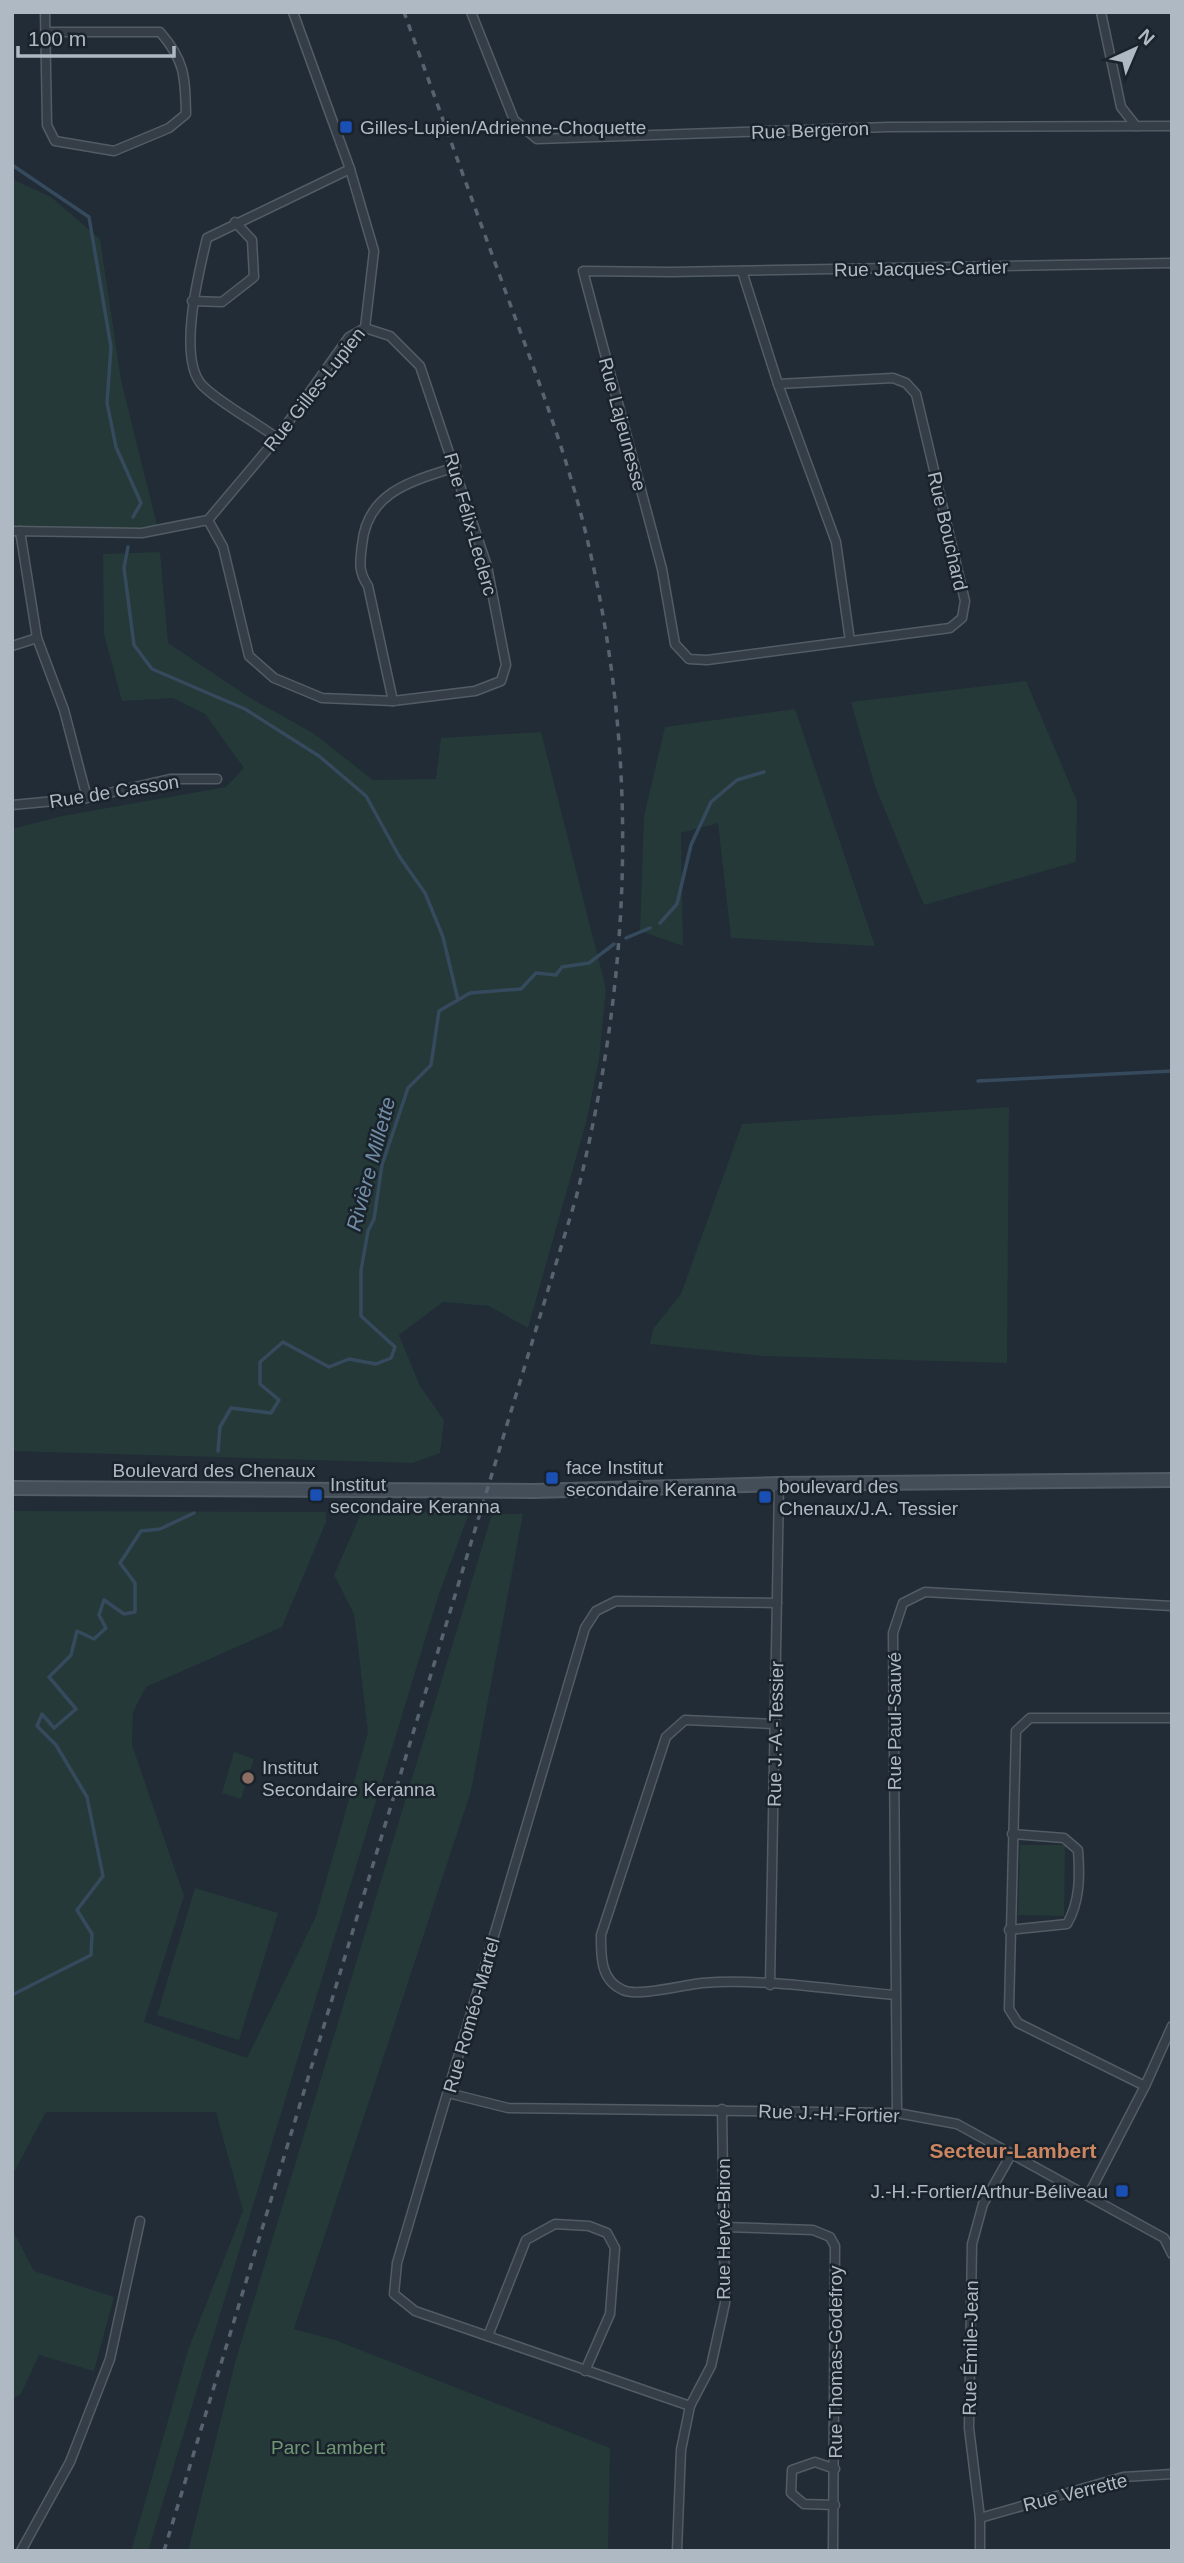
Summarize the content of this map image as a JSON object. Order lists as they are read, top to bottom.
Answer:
{
  "streets": {
    "main road": ["Boulevard des Chenaux"],
    "street": [
      "Rue Bergeron",
      "Rue Jacques-Cartier",
      "Rue Gilles-Lupien",
      "Rue Lajeunesse",
      "Rue Félix-Leclerc",
      "Rue Bouchard",
      "Rue de Casson",
      "Rue Paul-Sauvé",
      "Rue J.-A.-Tessier",
      "Rue Roméo-Martel",
      "Rue J.-H.-Fortier",
      "Rue Hervé-Biron",
      "Rue Émile-Jean",
      "Rue Thomas-Godefroy",
      "Rue Verrette"
    ]
  },
  "crossings": [
    ["Rue Jacques-Cartier", "Rue Lajeunesse"],
    ["Rue Gilles-Lupien", "Rue Félix-Leclerc"],
    ["Rue Lajeunesse", "Rue Bouchard"],
    ["Boulevard des Chenaux", "Rue J.-A.-Tessier"],
    ["Rue Paul-Sauvé", "Rue J.-H.-Fortier"],
    ["Rue J.-A.-Tessier", "Rue Roméo-Martel"],
    ["Rue Roméo-Martel", "Rue J.-H.-Fortier"],
    ["Rue Roméo-Martel", "Rue Hervé-Biron"],
    ["Rue J.-H.-Fortier", "Rue Hervé-Biron"],
    ["Rue J.-H.-Fortier", "Rue Émile-Jean"],
    ["Rue Hervé-Biron", "Rue Thomas-Godefroy"],
    ["Rue Émile-Jean", "Rue Verrette"]
  ],
  "districts": ["Secteur-Lambert"],
  "water": ["Rivière Millette"],
  "parks": ["Parc Lambert"],
  "places": {
    "transit": [
      "Gilles-Lupien/Adrienne-Choquette",
      "face Institut secondaire Keranna",
      "Institut secondaire Keranna",
      "boulevard des Chenaux/J.A. Tessier",
      "J.-H.-Fortier/Arthur-Béliveau"
    ],
    "other": ["Institut Secondaire Keranna"]
  },
  "scale_bar": "100 m",
  "north": "top right"
}
